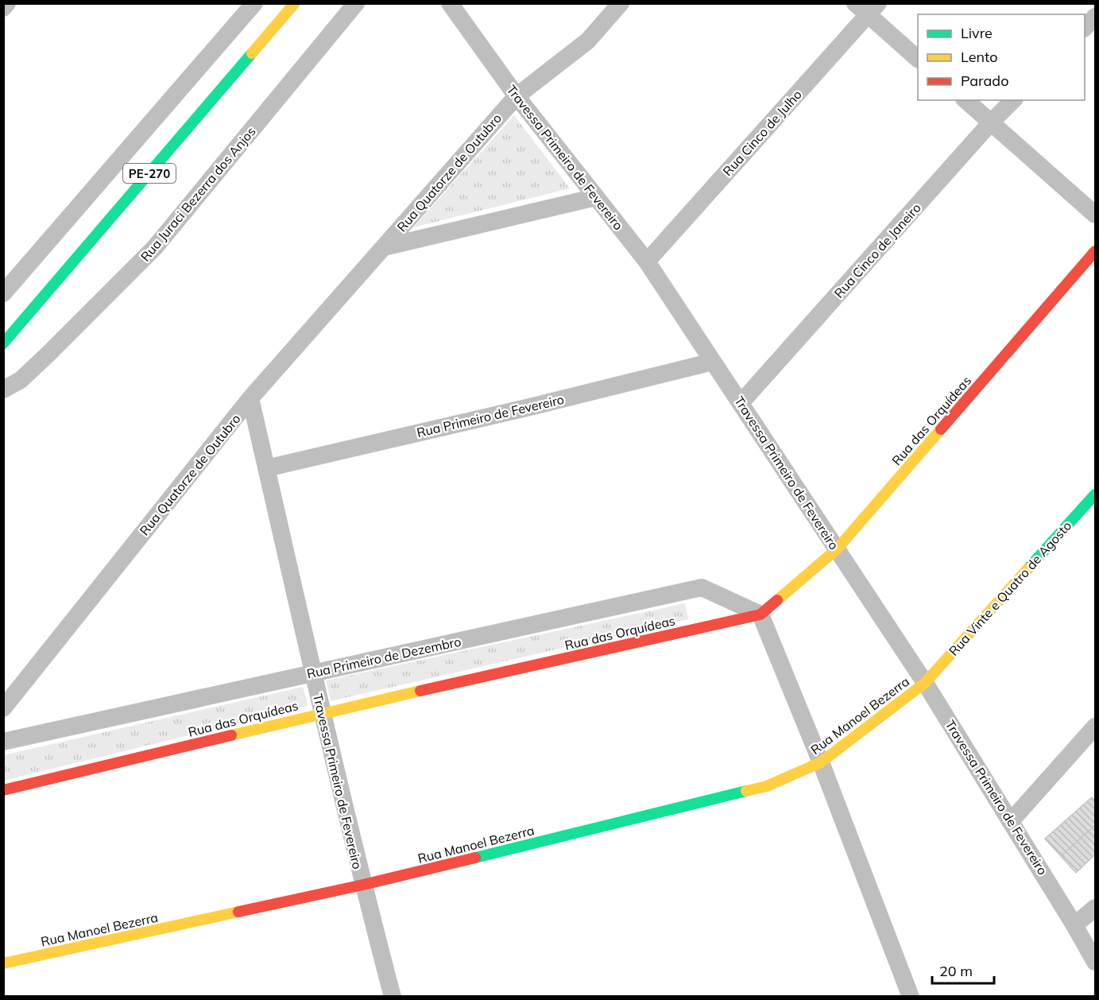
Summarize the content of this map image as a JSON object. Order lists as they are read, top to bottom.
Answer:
{
  "streets": {
    "street": [
      "Rua Cinco de Julho",
      "Travessa Primeiro de Fevereiro",
      "Rua Quatorze de Outubro",
      "PE-270",
      "Rua Juraci Bezerra dos Anjos",
      "Rua Cinco de Janeiro",
      "Rua Primeiro de Fevereiro",
      "Rua das Orquídeas",
      "Rua Vinte e Quatro de Agosto",
      "Rua Primeiro de Dezembro",
      "Rua Manoel Bezerra"
    ]
  },
  "crossings": [
    ["Rua Cinco de Julho", "Travessa Primeiro de Fevereiro"],
    ["Travessa Primeiro de Fevereiro", "Rua Quatorze de Outubro"],
    ["Travessa Primeiro de Fevereiro", "Rua Cinco de Janeiro"],
    ["Travessa Primeiro de Fevereiro", "Rua Primeiro de Fevereiro"],
    ["Travessa Primeiro de Fevereiro", "Rua das Orquídeas"],
    ["Travessa Primeiro de Fevereiro", "Rua Vinte e Quatro de Agosto"],
    ["Travessa Primeiro de Fevereiro", "Rua Primeiro de Dezembro"],
    ["Travessa Primeiro de Fevereiro", "Rua Manoel Bezerra"],
    ["Rua das Orquídeas", "Rua Primeiro de Dezembro"],
    ["Rua Vinte e Quatro de Agosto", "Rua Manoel Bezerra"]
  ],
  "legend": ["Livre", "Lento", "Parado"],
  "scale_bar": "20 m"
}
